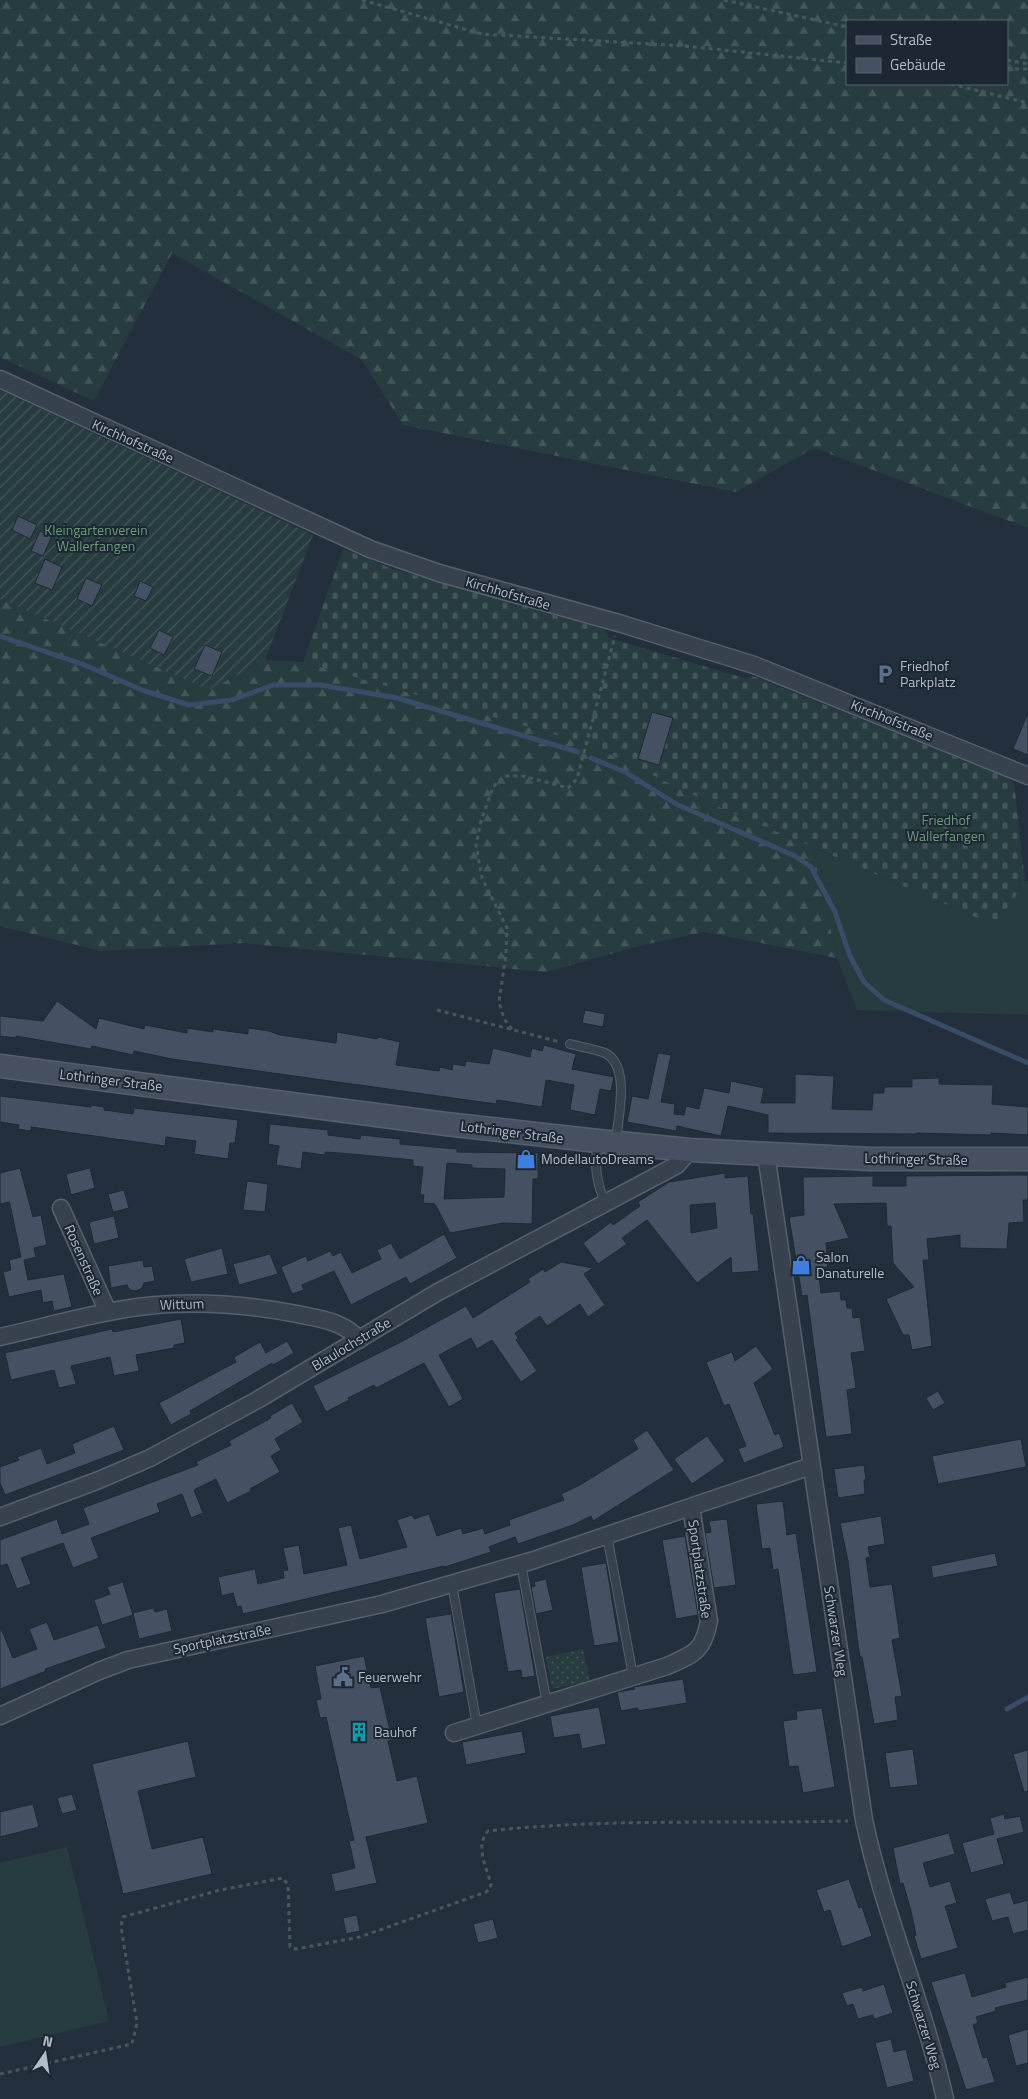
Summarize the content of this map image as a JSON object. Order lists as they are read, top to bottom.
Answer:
{
  "streets": {
    "street": [
      "Kirchhofstraße",
      "Lothringer Straße",
      "Rosenstraße",
      "Wittum",
      "Blaulochstraße",
      "Sportplatzstraße",
      "Schwarzer Weg"
    ]
  },
  "crossings": [
    ["Lothringer Straße", "Blaulochstraße"],
    ["Lothringer Straße", "Schwarzer Weg"],
    ["Rosenstraße", "Wittum"],
    ["Wittum", "Blaulochstraße"],
    ["Sportplatzstraße", "Schwarzer Weg"]
  ],
  "parks": ["Kleingartenverein Wallerfangen", "Friedhof Wallerfangen"],
  "places": {
    "parking": ["Friedhof Parkplatz"],
    "shop": ["ModellautoDreams", "Salon Danaturelle"],
    "public building": ["Feuerwehr"],
    "building": ["Bauhof"]
  },
  "legend": ["Straße", "Gebäude"],
  "north": "top"
}
